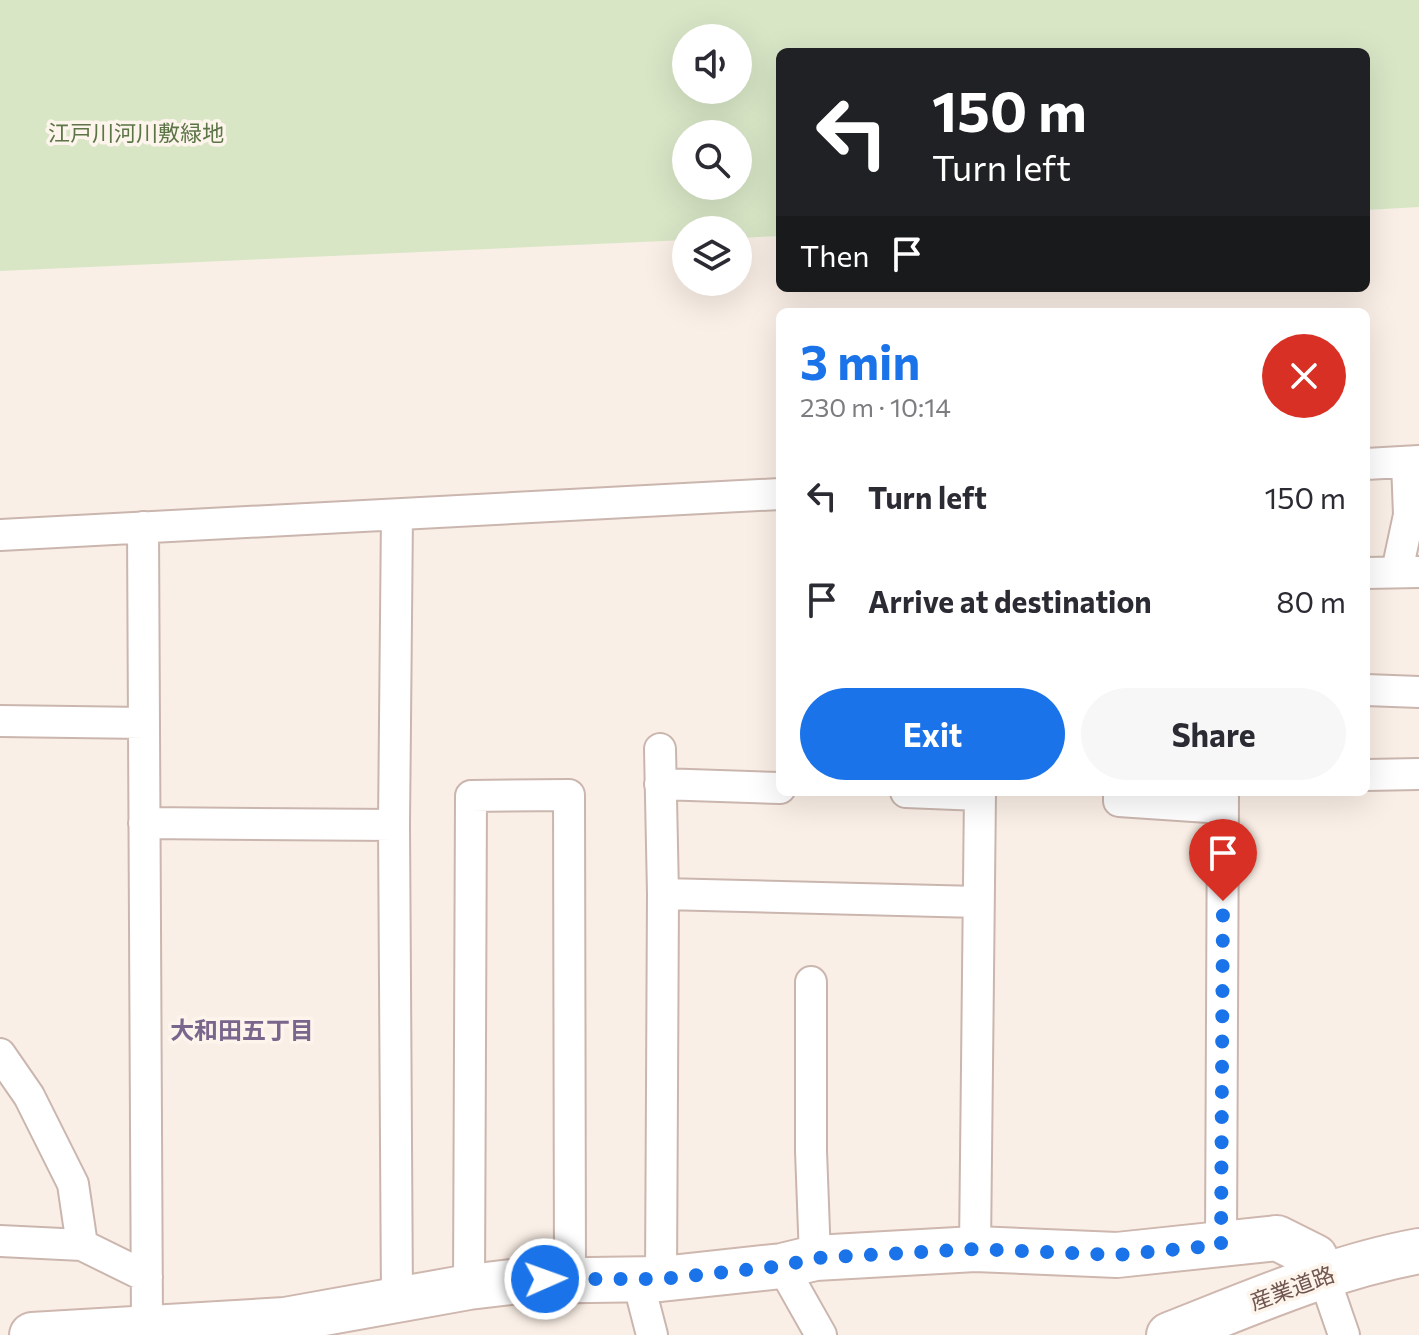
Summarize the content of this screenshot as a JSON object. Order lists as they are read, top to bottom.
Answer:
{
  "streets": {
    "street": ["産業道路"]
  },
  "districts": ["大和田五丁目"],
  "parks": ["江戸川河川敷緑地"],
  "page": {
    "turn": ["150 m", "Turn left"],
    "then": "Then",
    "heading": ["3 min", "230 m · 10:14"],
    "list": [
      {
        "name": "Turn left",
        "value": "150 m"
      },
      {
        "name": "Arrive at destination",
        "value": "80 m"
      }
    ],
    "buttons": ["Exit", "Share"]
  }
}
